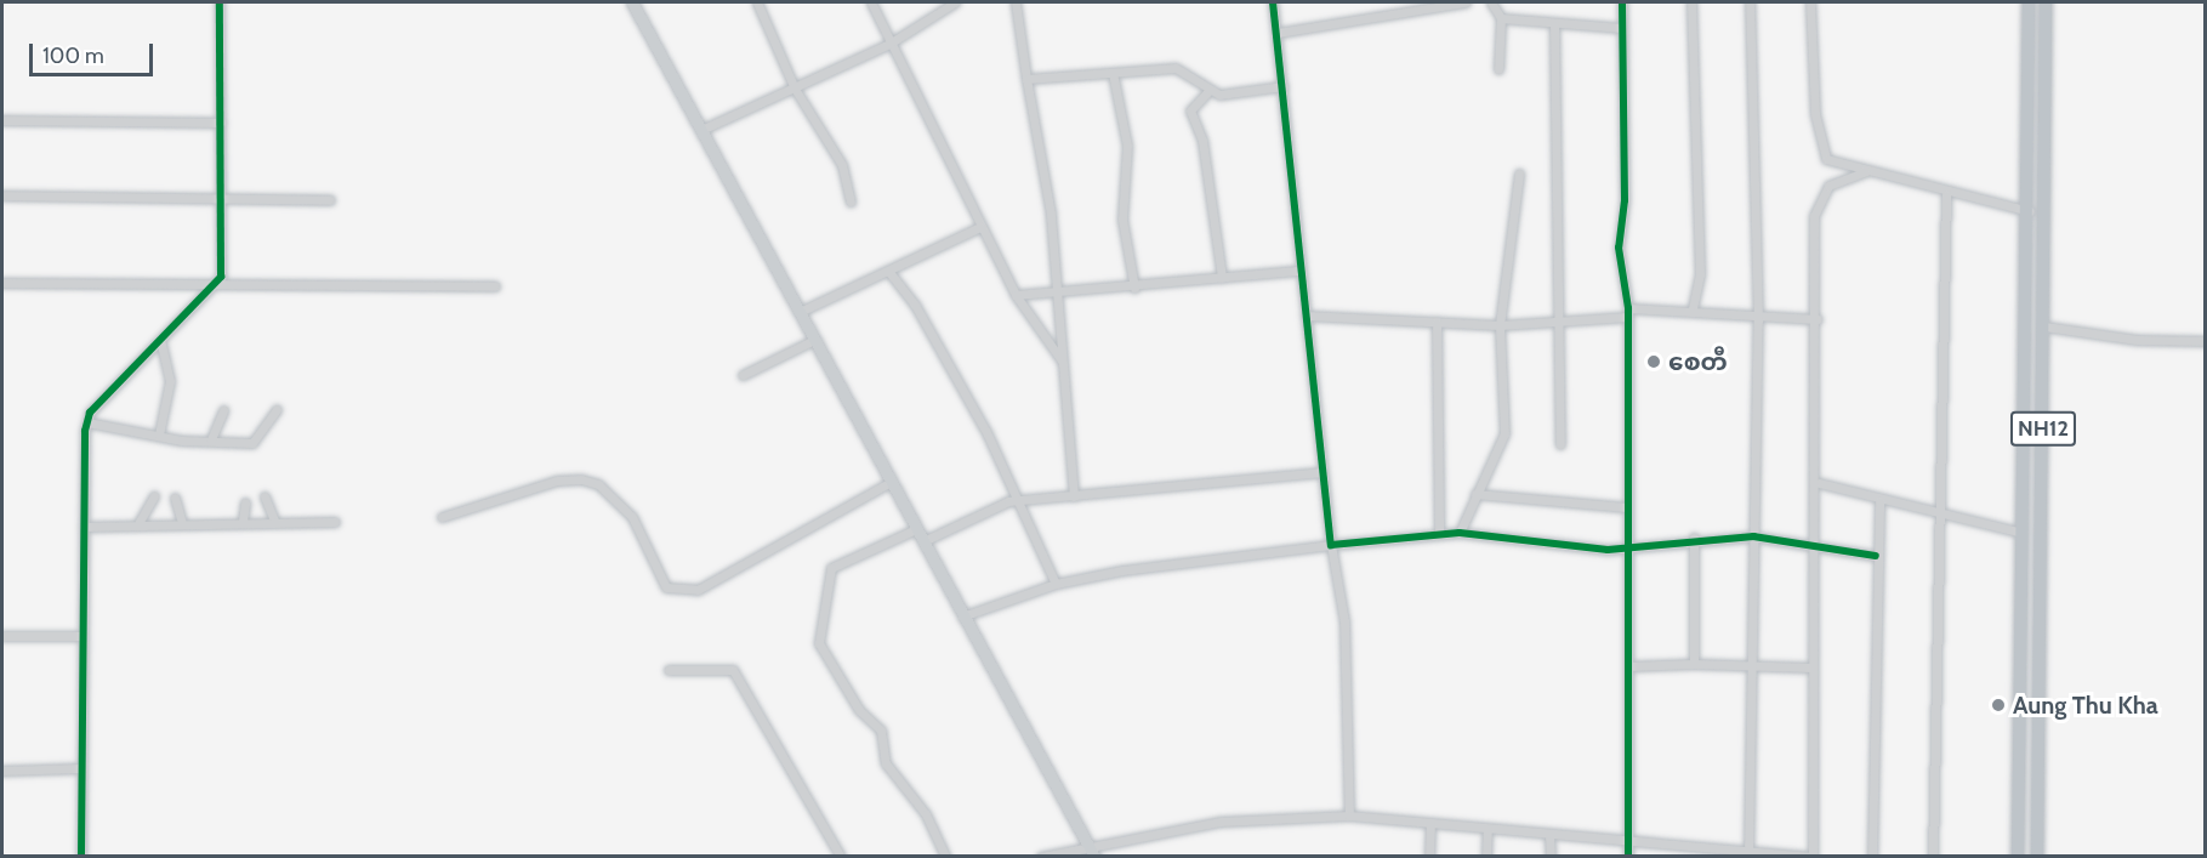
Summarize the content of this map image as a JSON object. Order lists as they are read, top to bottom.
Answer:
{
  "streets": {
    "highway": ["NH12"]
  },
  "places": ["စေတီ", "Aung Thu Kha"],
  "scale_bar": "100 m"
}
